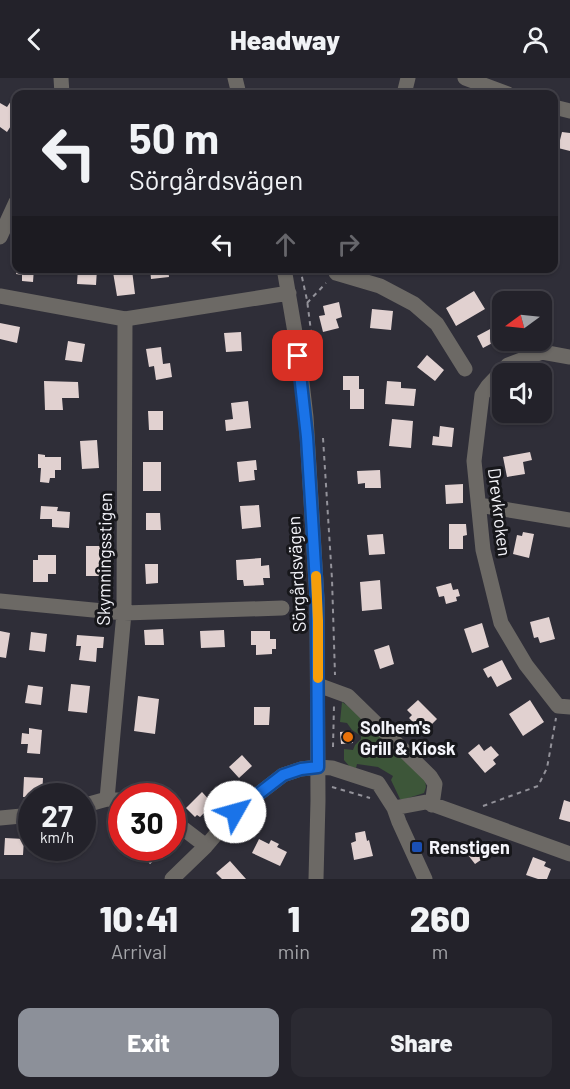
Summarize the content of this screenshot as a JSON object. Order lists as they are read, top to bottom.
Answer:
{
  "streets": {
    "street": ["Drevkroken", "Skymningsstigen", "Sörgårdsvägen"]
  },
  "places": {
    "other": ["Solhem's Grill & Kiosk"],
    "transit": ["Renstigen"]
  },
  "north": "left",
  "page": {
    "header": "Headway",
    "turn": ["50 m", "Sörgårdsvägen"],
    "speed": "27 km/h",
    "limit": "30",
    "eta": [
      "10:41",
      "Arrival",
      "1",
      "min",
      "260",
      "m"
    ],
    "buttons": ["Exit", "Share"]
  }
}
